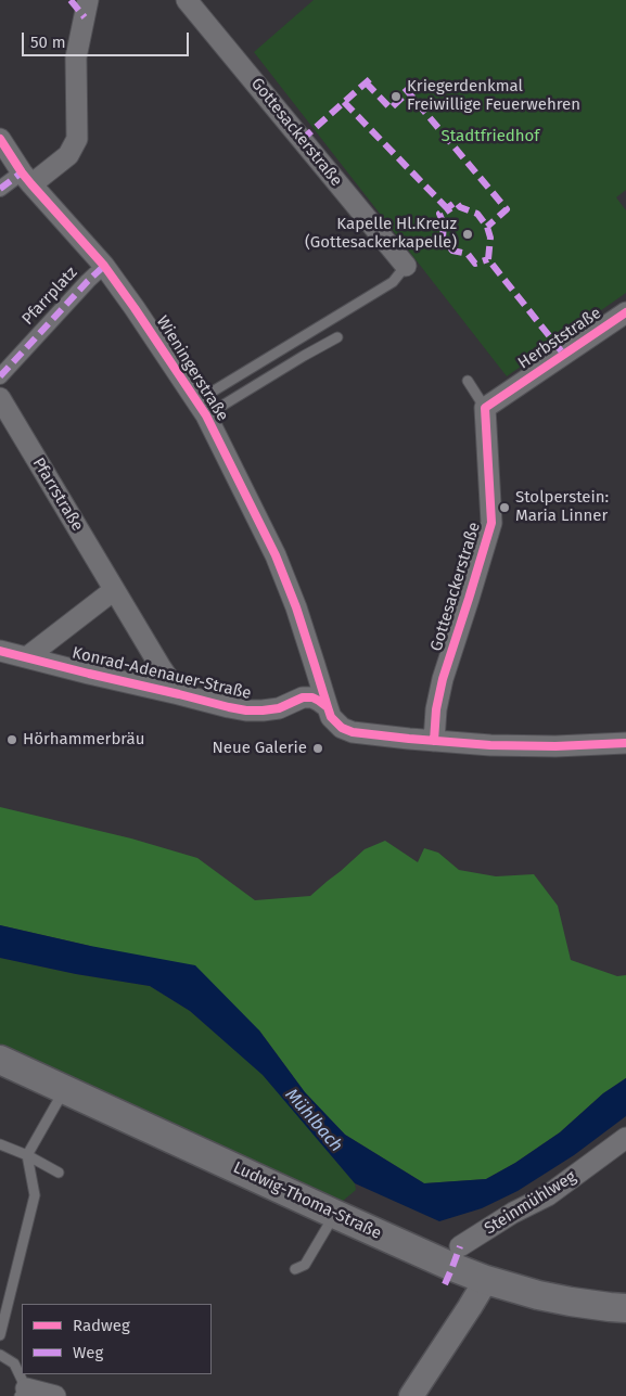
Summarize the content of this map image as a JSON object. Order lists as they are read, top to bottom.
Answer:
{
  "streets": {
    "main road": ["Ludwig-Thoma-Straße"],
    "street": [
      "Gottesackerstraße",
      "Pfarrplatz",
      "Herbststraße",
      "Wieningerstraße",
      "Pfarrstraße",
      "Konrad-Adenauer-Straße",
      "Steinmühlweg"
    ]
  },
  "crossings": [
    ["Gottesackerstraße", "Herbststraße"],
    ["Pfarrplatz", "Wieningerstraße"],
    ["Wieningerstraße", "Konrad-Adenauer-Straße"],
    ["Pfarrstraße", "Konrad-Adenauer-Straße"]
  ],
  "water": ["Mühlbach"],
  "parks": ["Stadtfriedhof"],
  "places": [
    "Kriegerdenkmal Freiwillige Feuerwehren",
    "Kapelle Hl.Kreuz (Gottesackerkapelle)",
    "Stolperstein: Maria Linner",
    "Hörhammerbräu",
    "Neue Galerie"
  ],
  "legend": ["Radweg", "Weg"],
  "scale_bar": "50 m"
}
